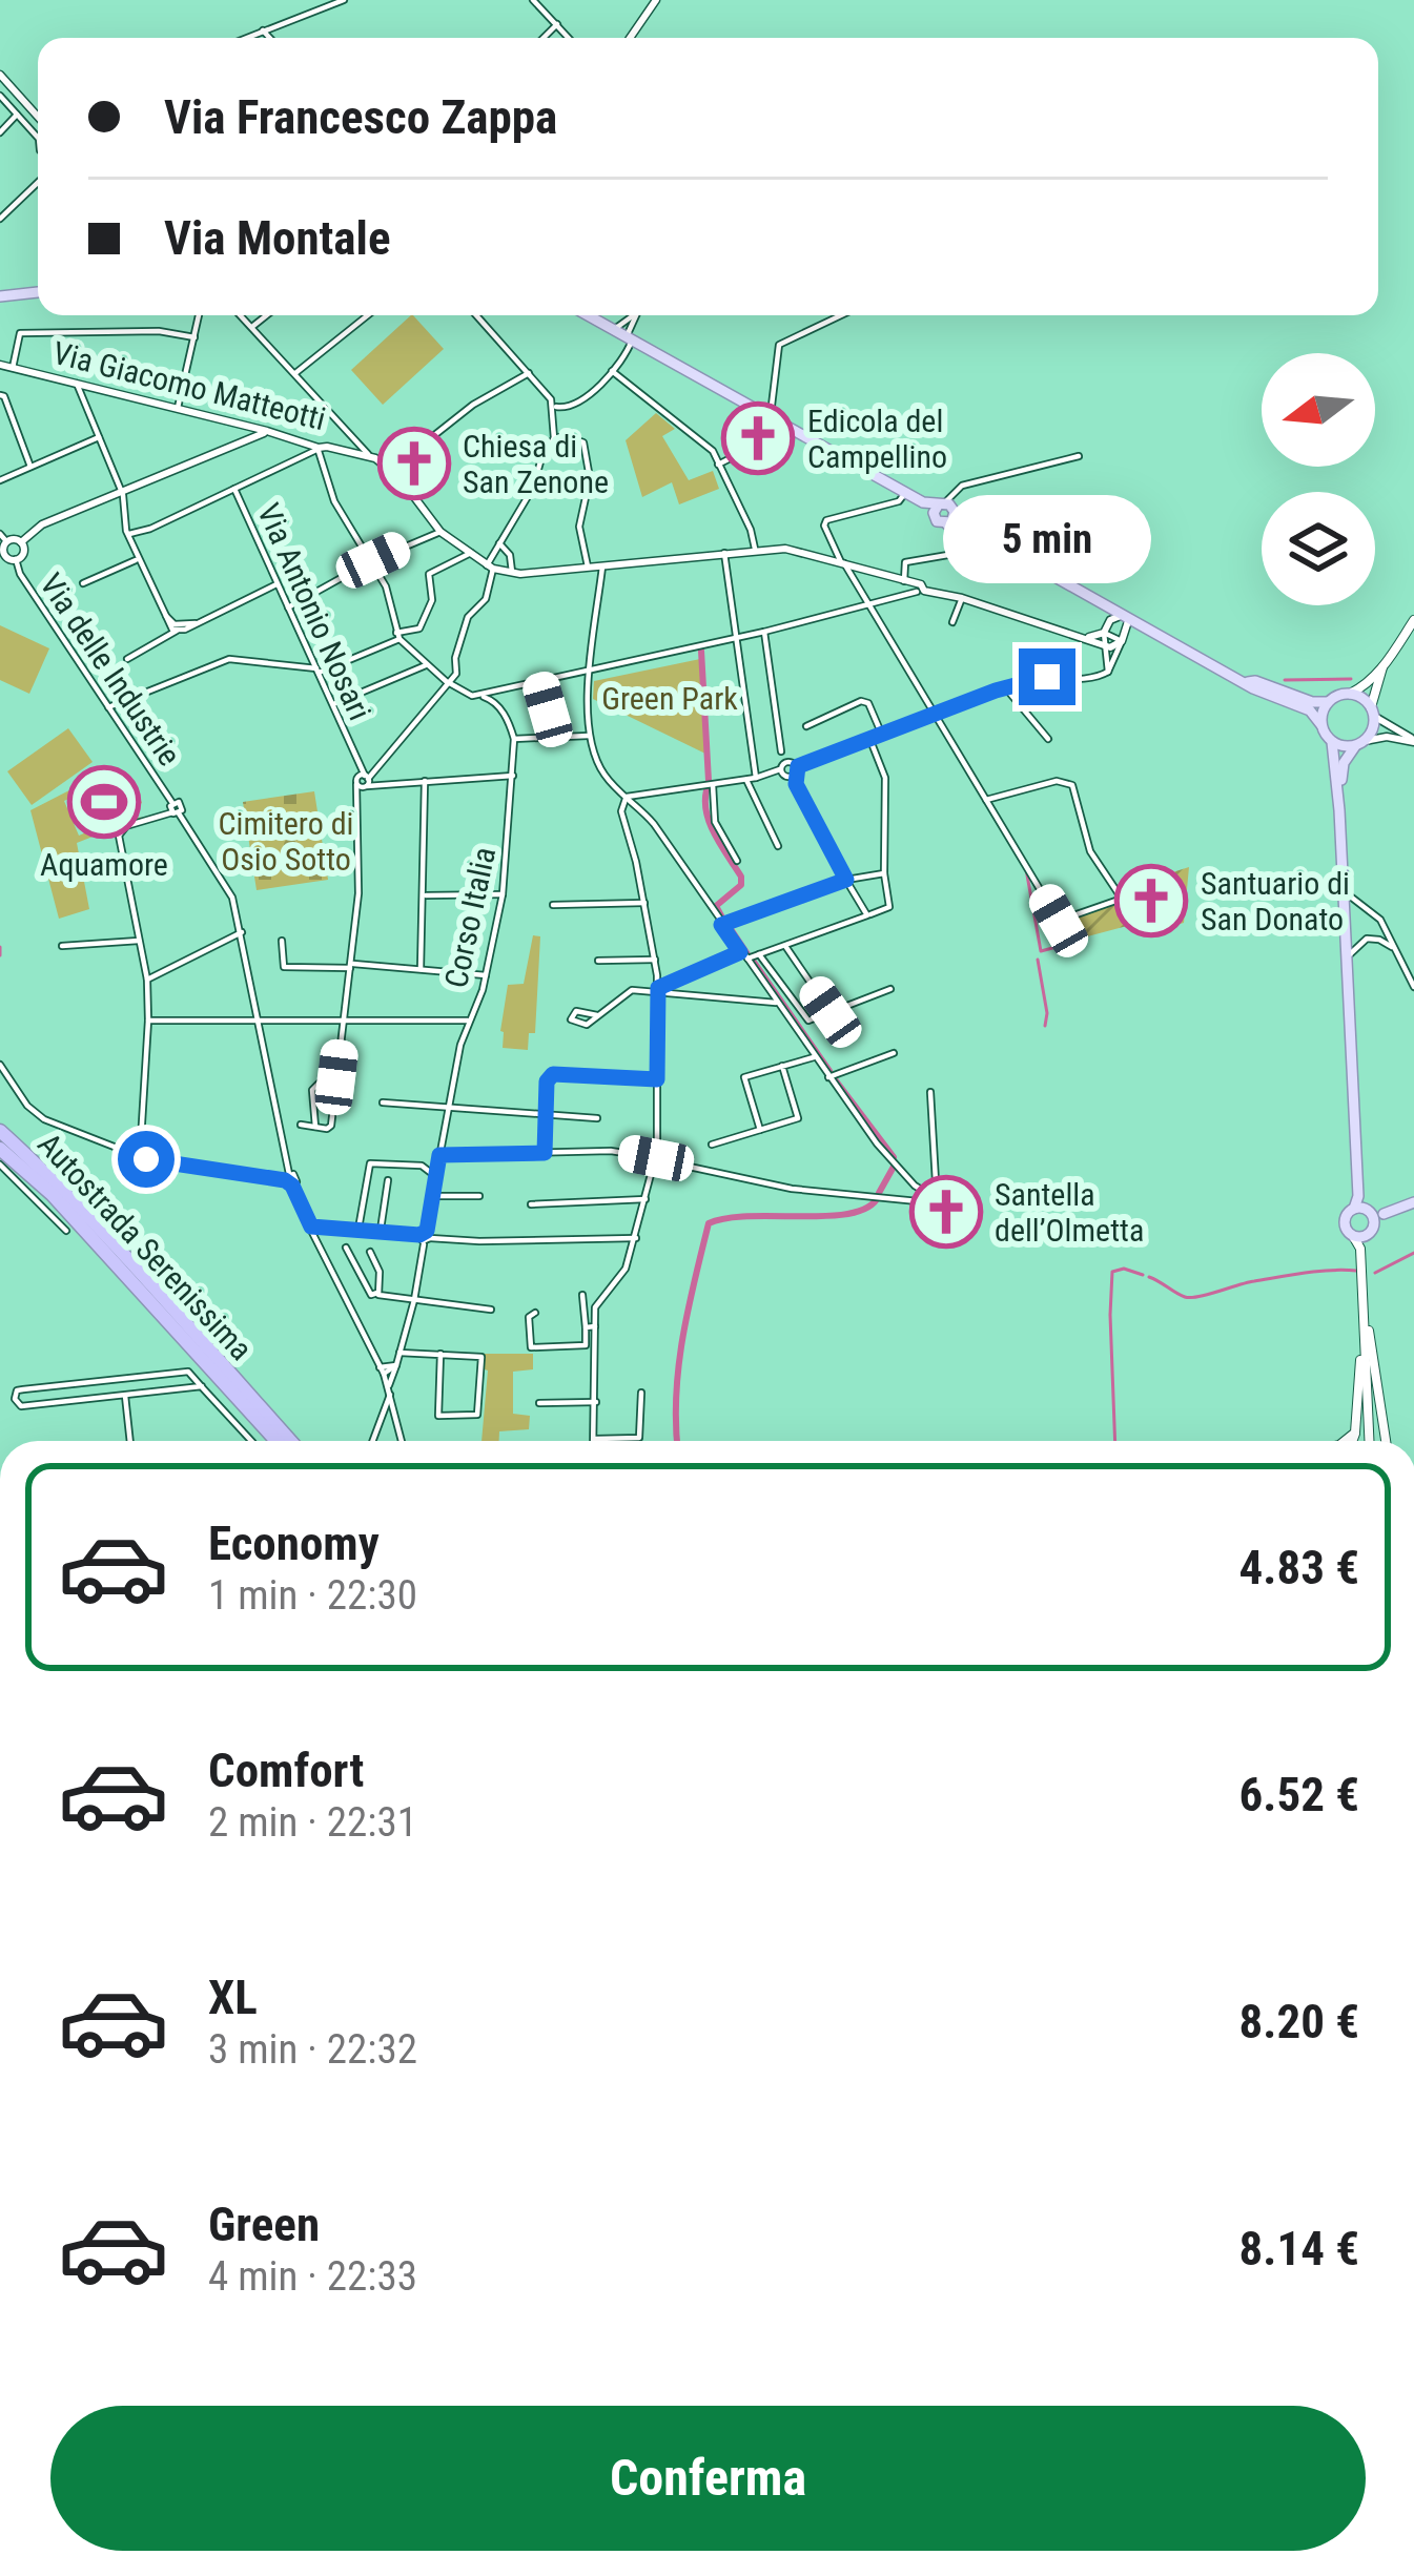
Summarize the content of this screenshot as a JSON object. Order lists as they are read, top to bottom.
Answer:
{
  "streets": {
    "highway": ["Autostrada Serenissima"],
    "street": [
      "Via Giacomo Matteotti",
      "Via Antonio Nosari",
      "Via delle Industrie",
      "Corso Italia"
    ]
  },
  "parks": ["Green Park", "Cimitero di Osio Sotto"],
  "places": {
    "church": [
      "Edicola del Campellino",
      "Chiesa di San Zenone",
      "Santuario di San Donato",
      "Santella dell’Olmetta"
    ],
    "sports": ["Aquamore"]
  },
  "north": "left",
  "page": {
    "banner": ["Via Francesco Zappa", "Via Montale"],
    "bubble": "5 min",
    "list": [
      {
        "name": "Economy",
        "note": "1 min · 22:30",
        "value": "4.83 €"
      },
      {
        "name": "Comfort",
        "note": "2 min · 22:31",
        "value": "6.52 €"
      },
      {
        "name": "XL",
        "note": "3 min · 22:32",
        "value": "8.20 €"
      },
      {
        "name": "Green",
        "note": "4 min · 22:33",
        "value": "8.14 €"
      }
    ],
    "buttons": "Conferma"
  }
}
